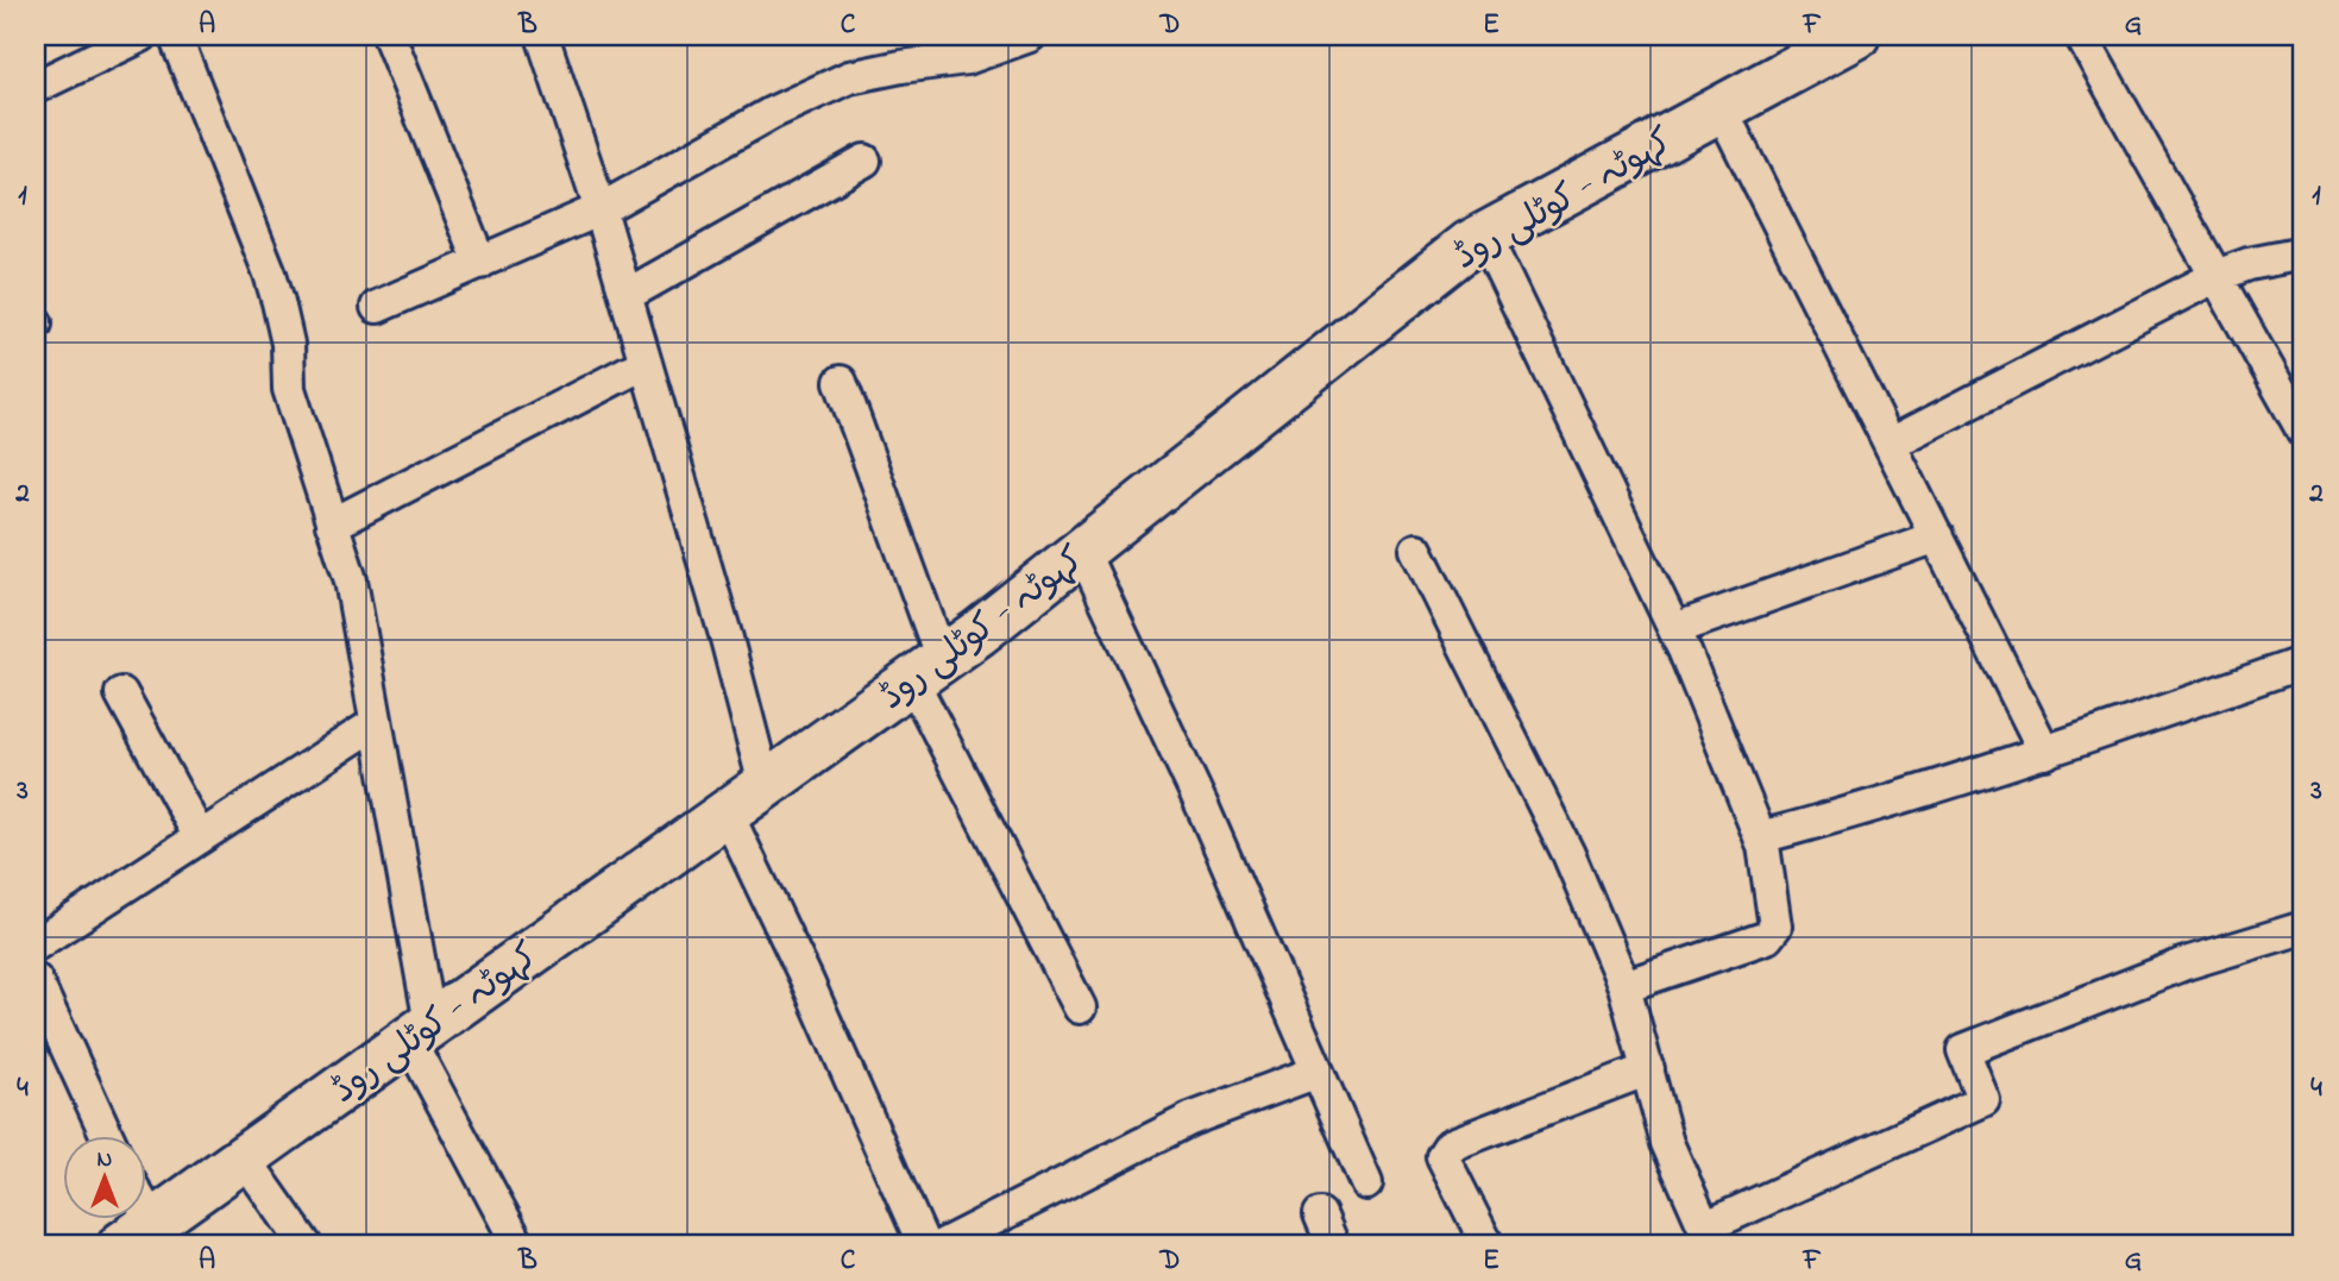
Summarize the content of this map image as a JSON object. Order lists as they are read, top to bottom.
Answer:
{
  "streets": {
    "main road": ["کہوٹہ - کوٹلی روڈ"]
  },
  "north": "top",
  "grid": {
    "columns": [
      "A",
      "B",
      "C",
      "D",
      "E",
      "F",
      "G"
    ],
    "rows": [
      "1",
      "2",
      "3",
      "4"
    ]
  }
}
